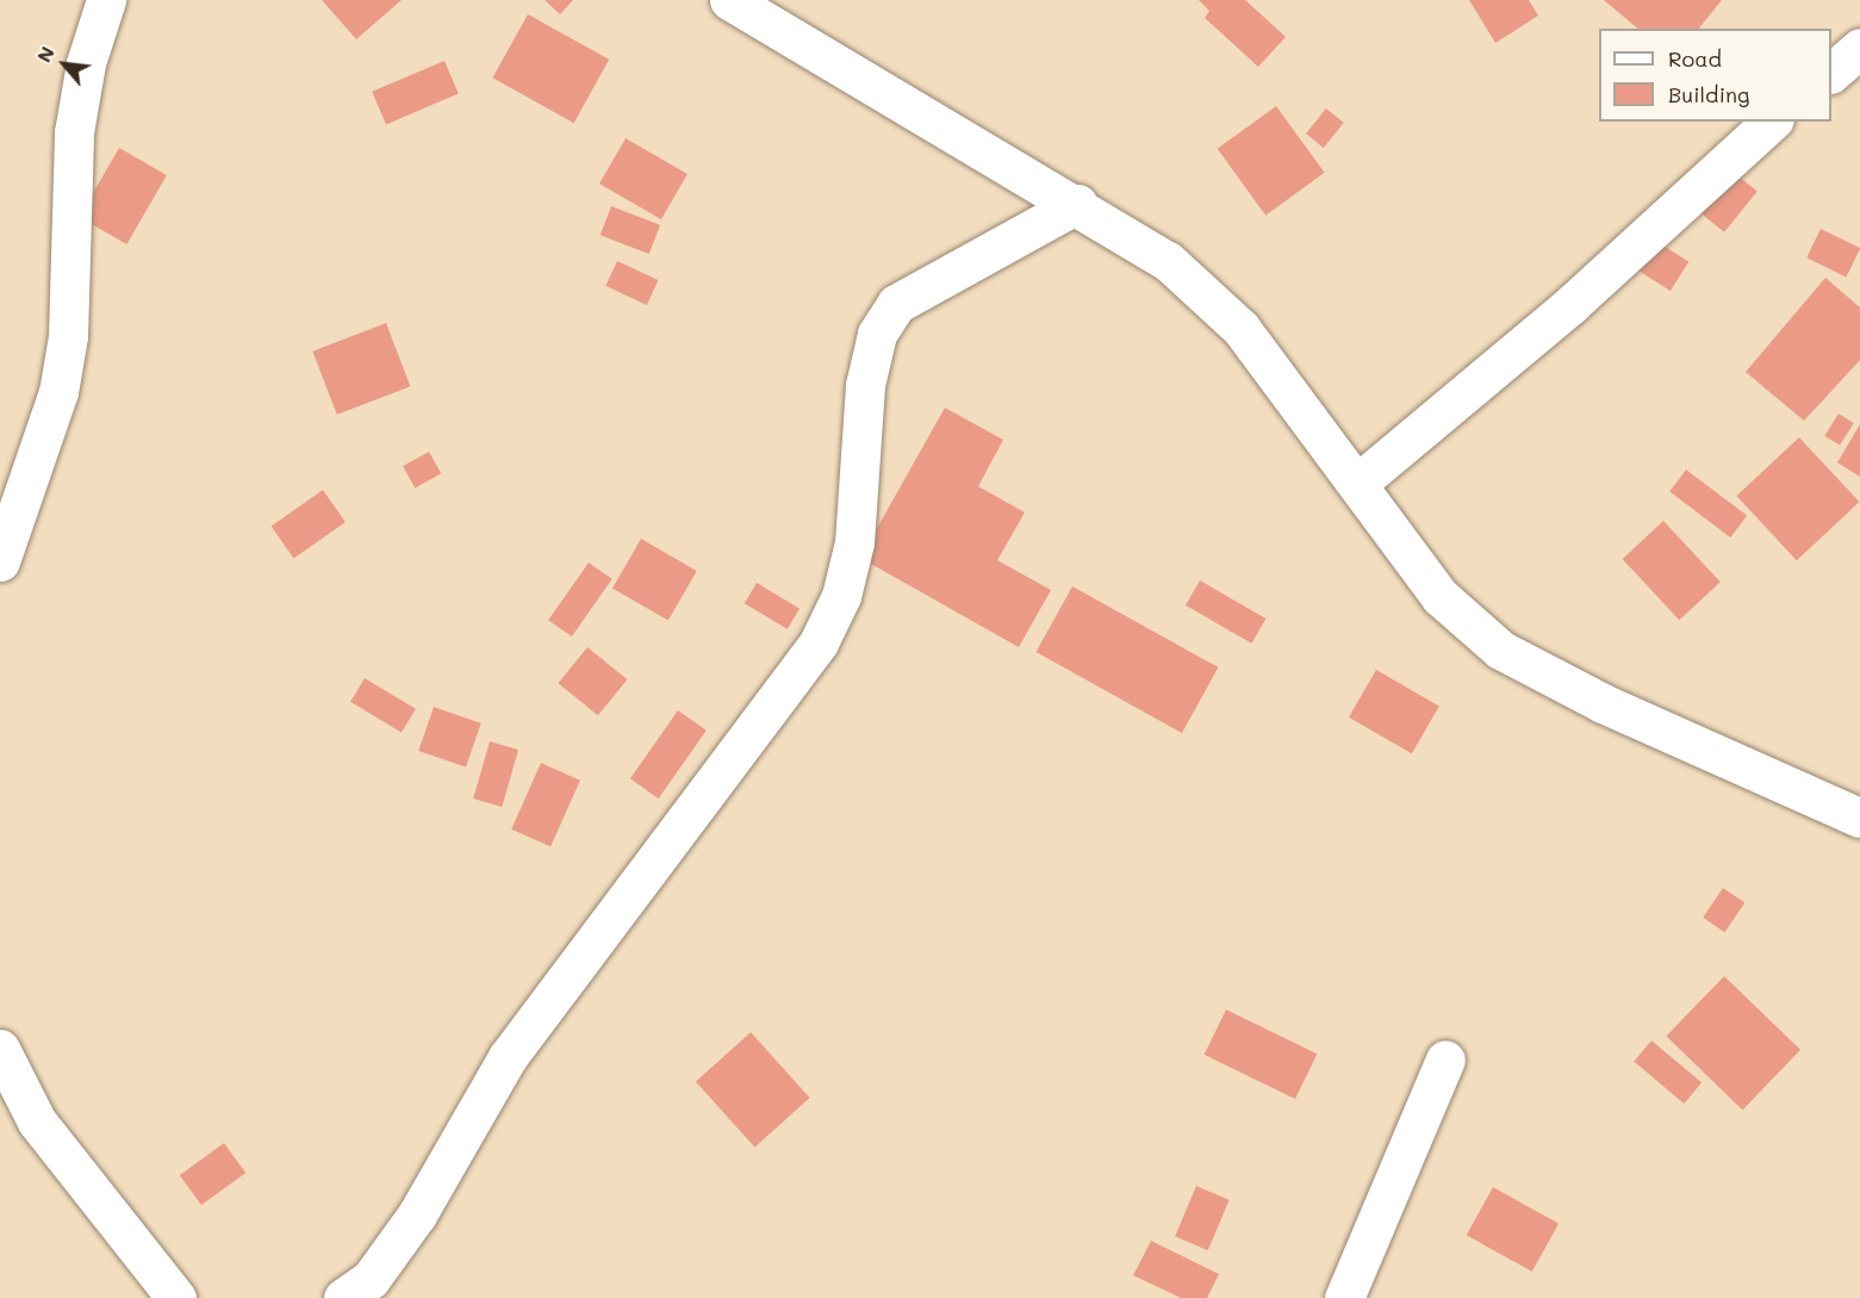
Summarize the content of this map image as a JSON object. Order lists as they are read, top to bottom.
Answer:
{
  "legend": ["Road", "Building"],
  "north": "top left"
}
